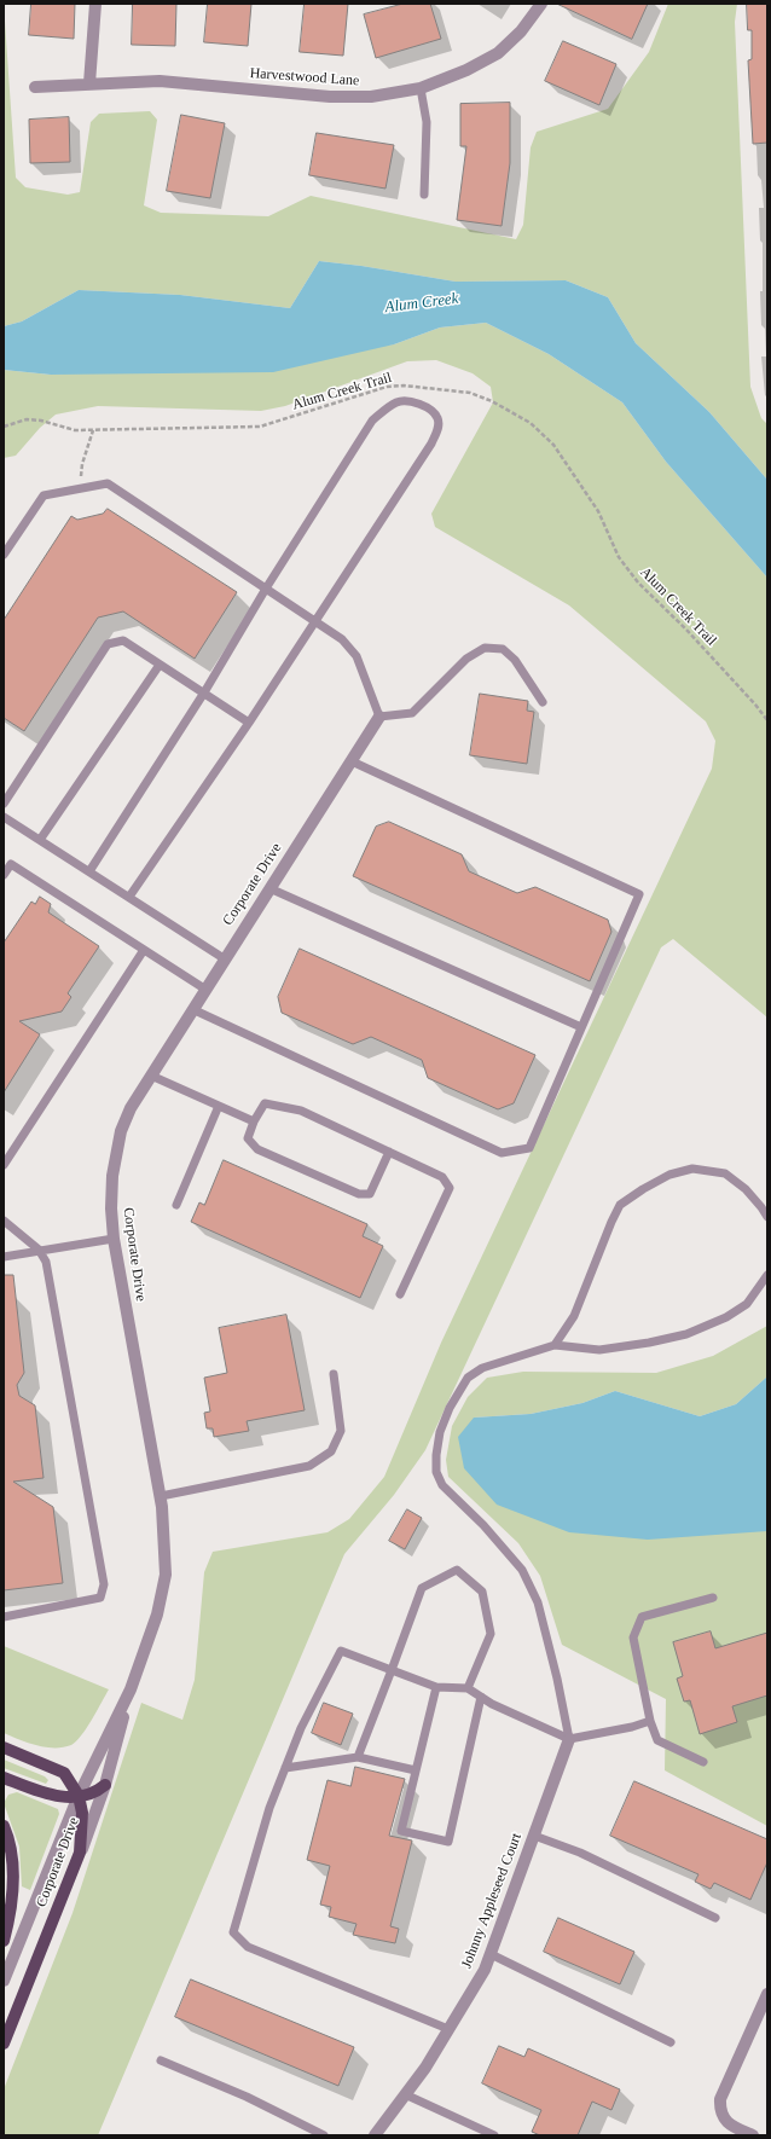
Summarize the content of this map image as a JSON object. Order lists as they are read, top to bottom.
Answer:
{
  "streets": {
    "main road": ["Corporate Drive"],
    "street": ["Harvestwood Lane", "Johnny Appleseed Court"],
    "path": ["Alum Creek Trail"]
  },
  "water": ["Alum Creek"]
}
